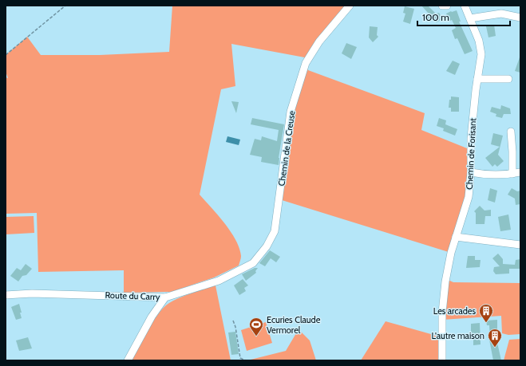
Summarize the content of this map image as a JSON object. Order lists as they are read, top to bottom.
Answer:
{
  "streets": {
    "street": ["Chemin de la Creuse", "Chemin de Forisant", "Route du Carry"]
  },
  "crossings": [
    ["Chemin de la Creuse", "Route du Carry"]
  ],
  "places": {
    "building": ["Les arcades", "L'autre maison"],
    "sports": ["Ecuries Claude Vermorel"]
  },
  "scale_bar": "100 m"
}
